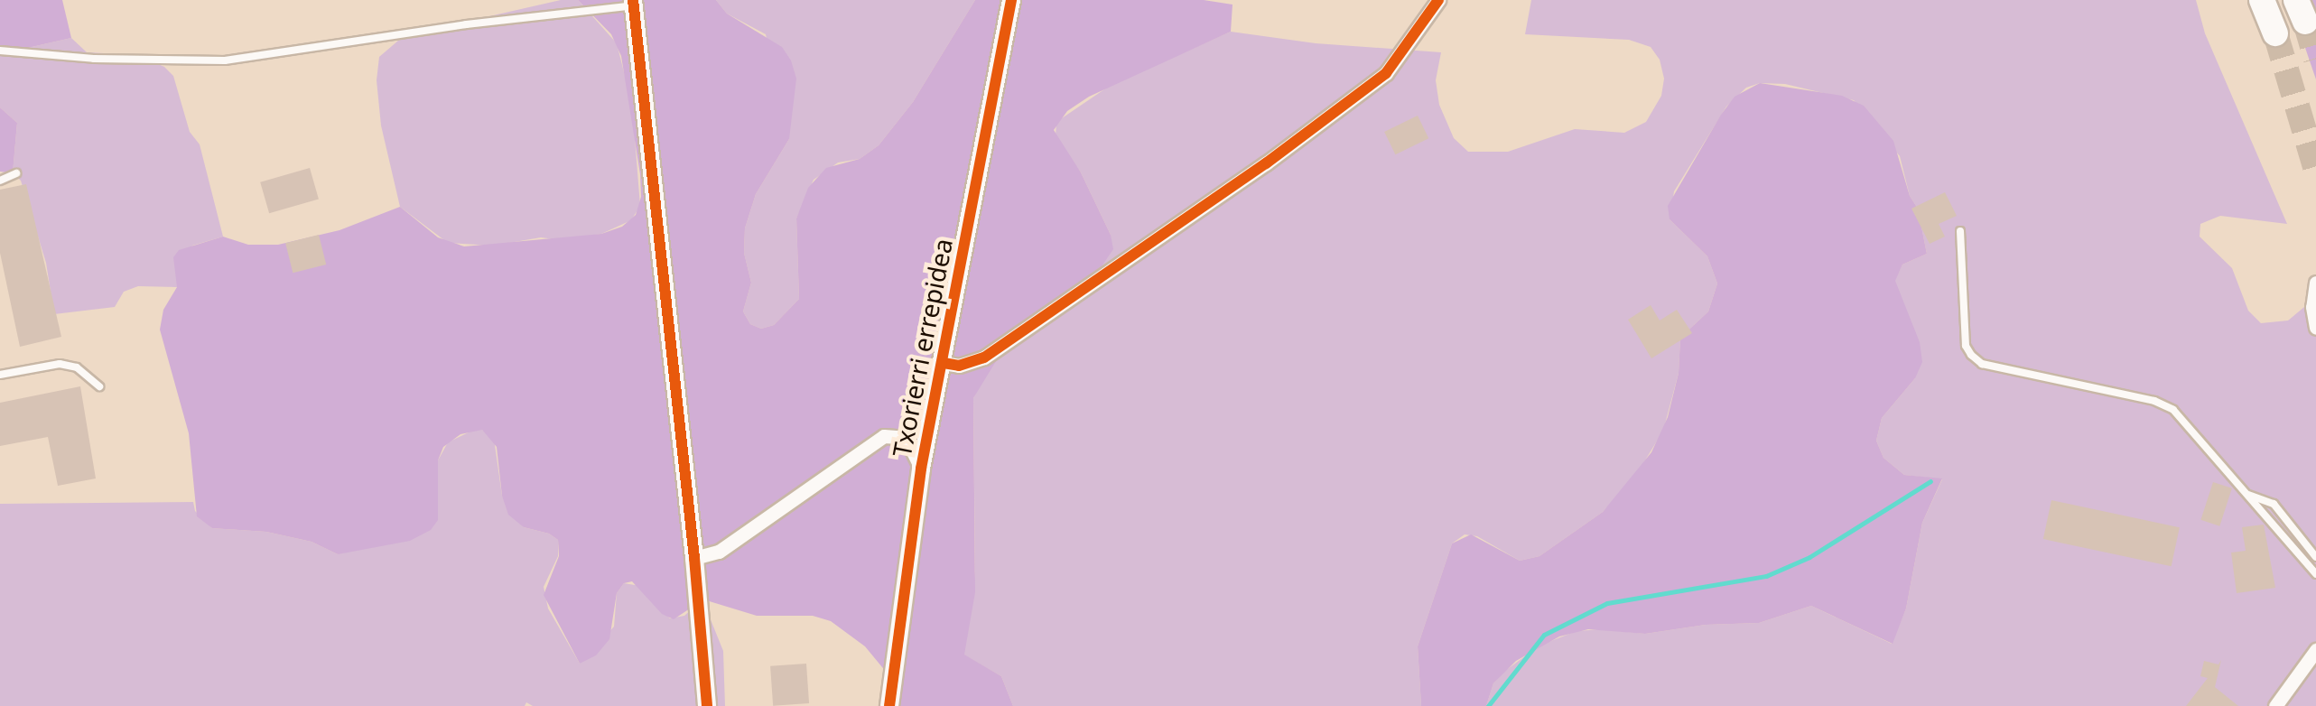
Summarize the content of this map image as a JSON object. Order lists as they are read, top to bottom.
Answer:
{
  "streets": {
    "street": ["Txorierri errepidea"]
  }
}
